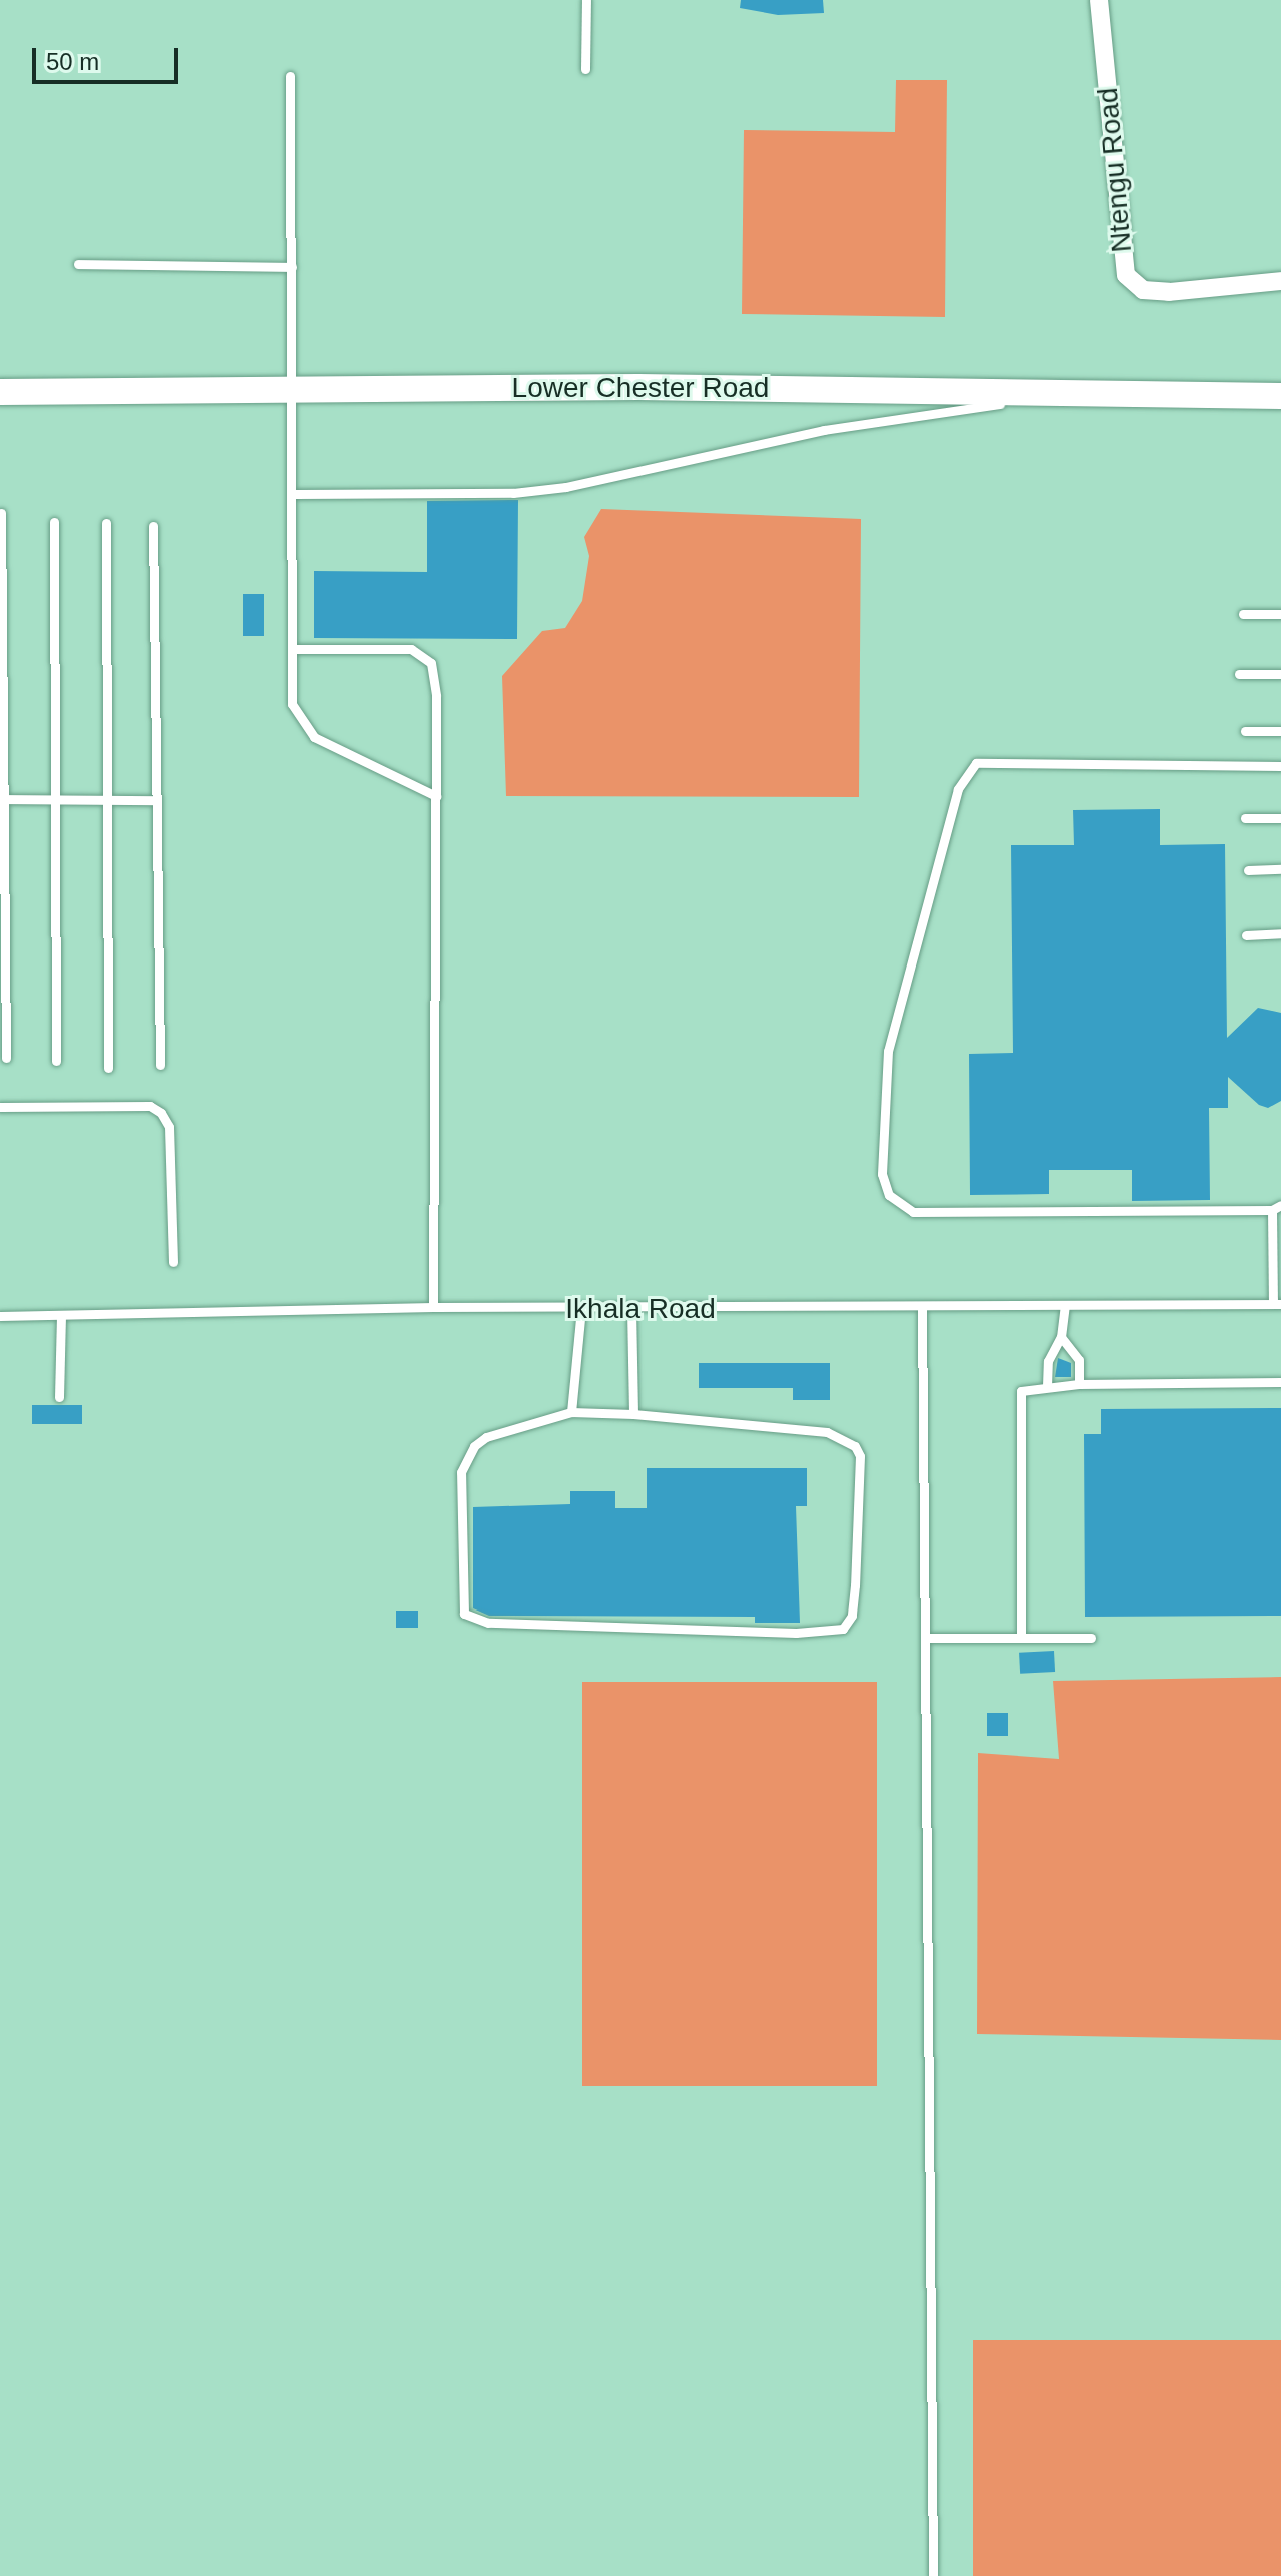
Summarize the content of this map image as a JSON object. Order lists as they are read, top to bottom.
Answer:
{
  "streets": {
    "street": ["Ntengu Road", "Lower Chester Road"],
    "lane": ["Ikhala Road"]
  },
  "scale_bar": "50 m"
}
